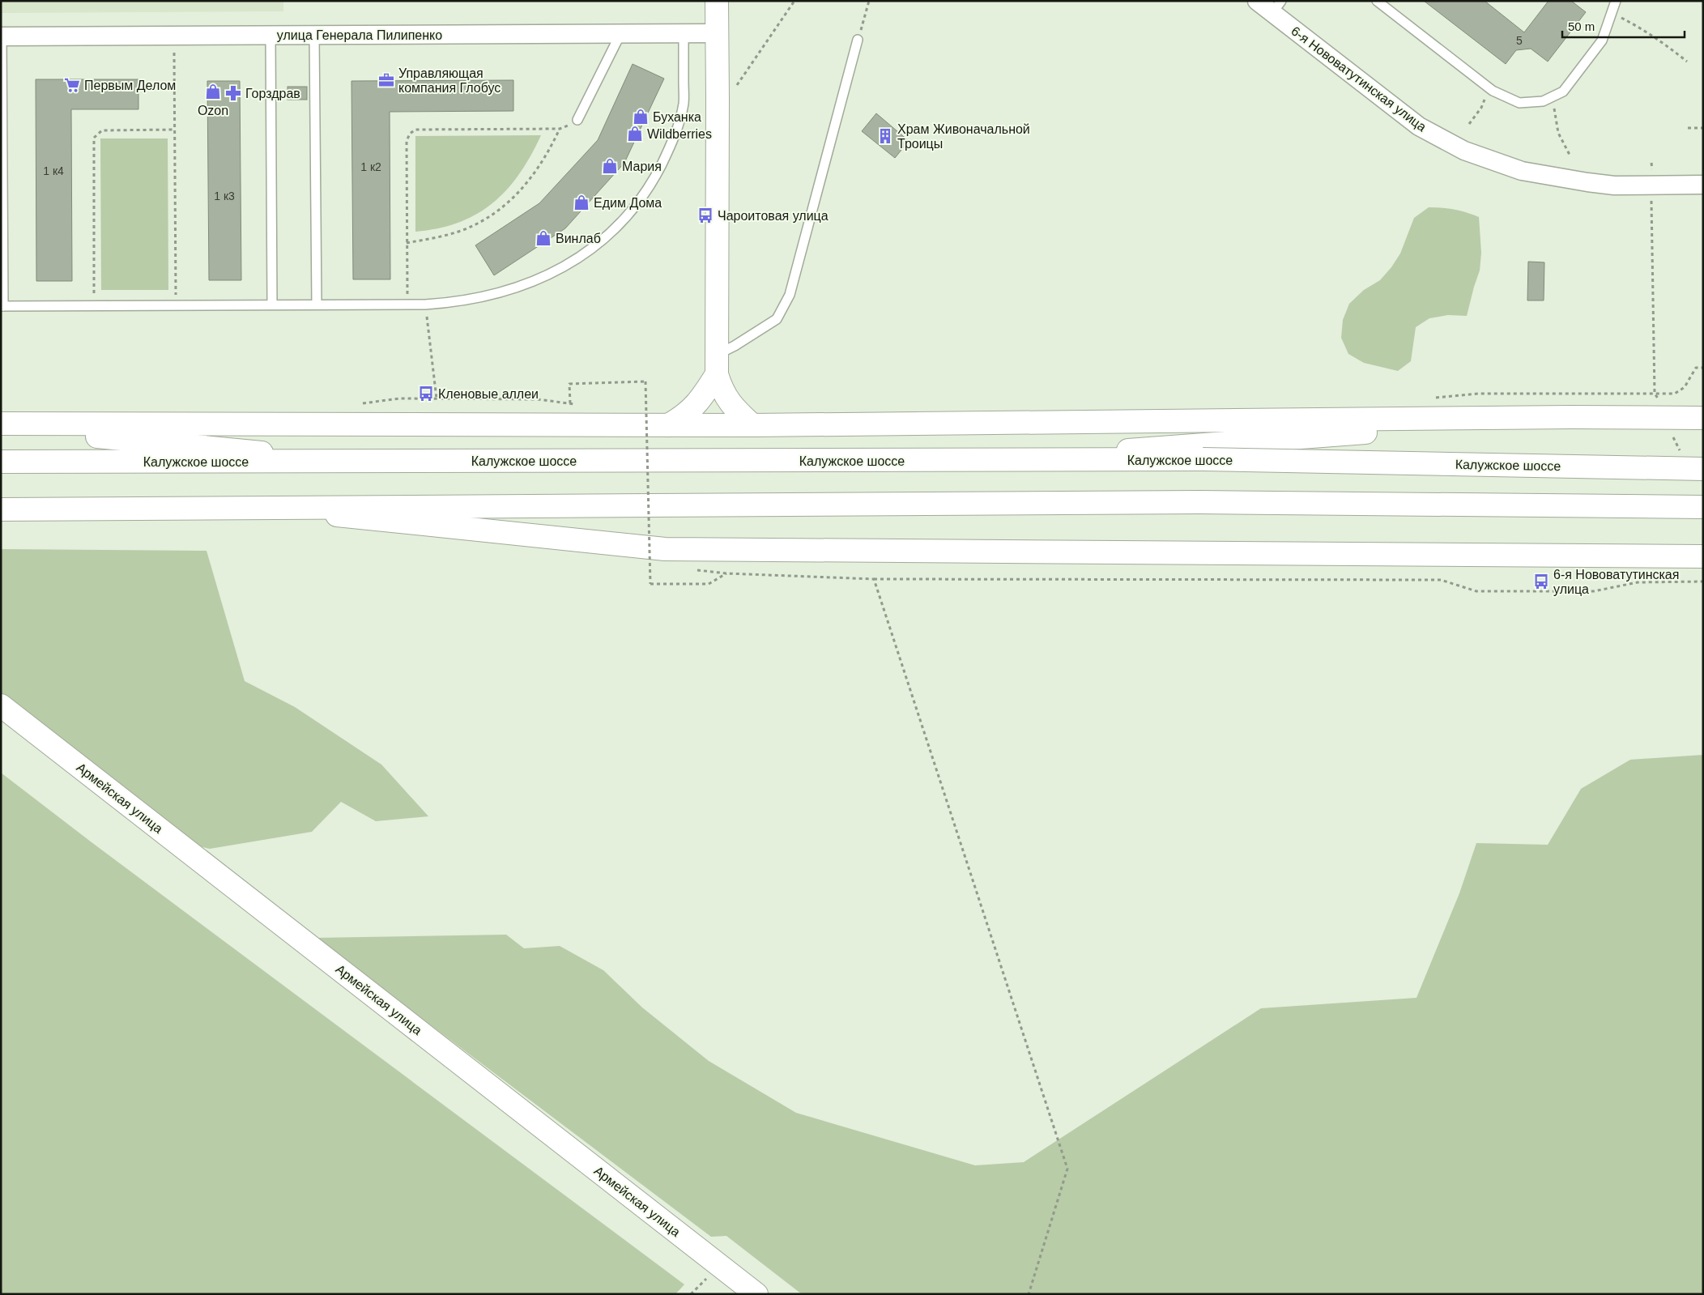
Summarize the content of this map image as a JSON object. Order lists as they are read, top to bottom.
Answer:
{
  "streets": {
    "main road": ["Калужское шоссе", "Армейская улица"],
    "street": ["улица Генерала Пилипенко", "6-я Нововатутинская улица"]
  },
  "places": {
    "office": ["Управляющая компания Глобус"],
    "supermarket": ["Первым Делом"],
    "shop": [
      "Ozon",
      "Буханка",
      "Wildberries",
      "Мария",
      "Едим Дома",
      "Винлаб"
    ],
    "pharmacy": ["Горздрав"],
    "building": ["Храм Живоначальной Троицы"],
    "bus stop": ["Чароитовая улица", "Кленовые аллеи", "6-я Нововатутинская улица"]
  },
  "house_numbers": [
    "5",
    "1 к2",
    "1 к4",
    "1 к3"
  ],
  "scale_bar": "50 m"
}
